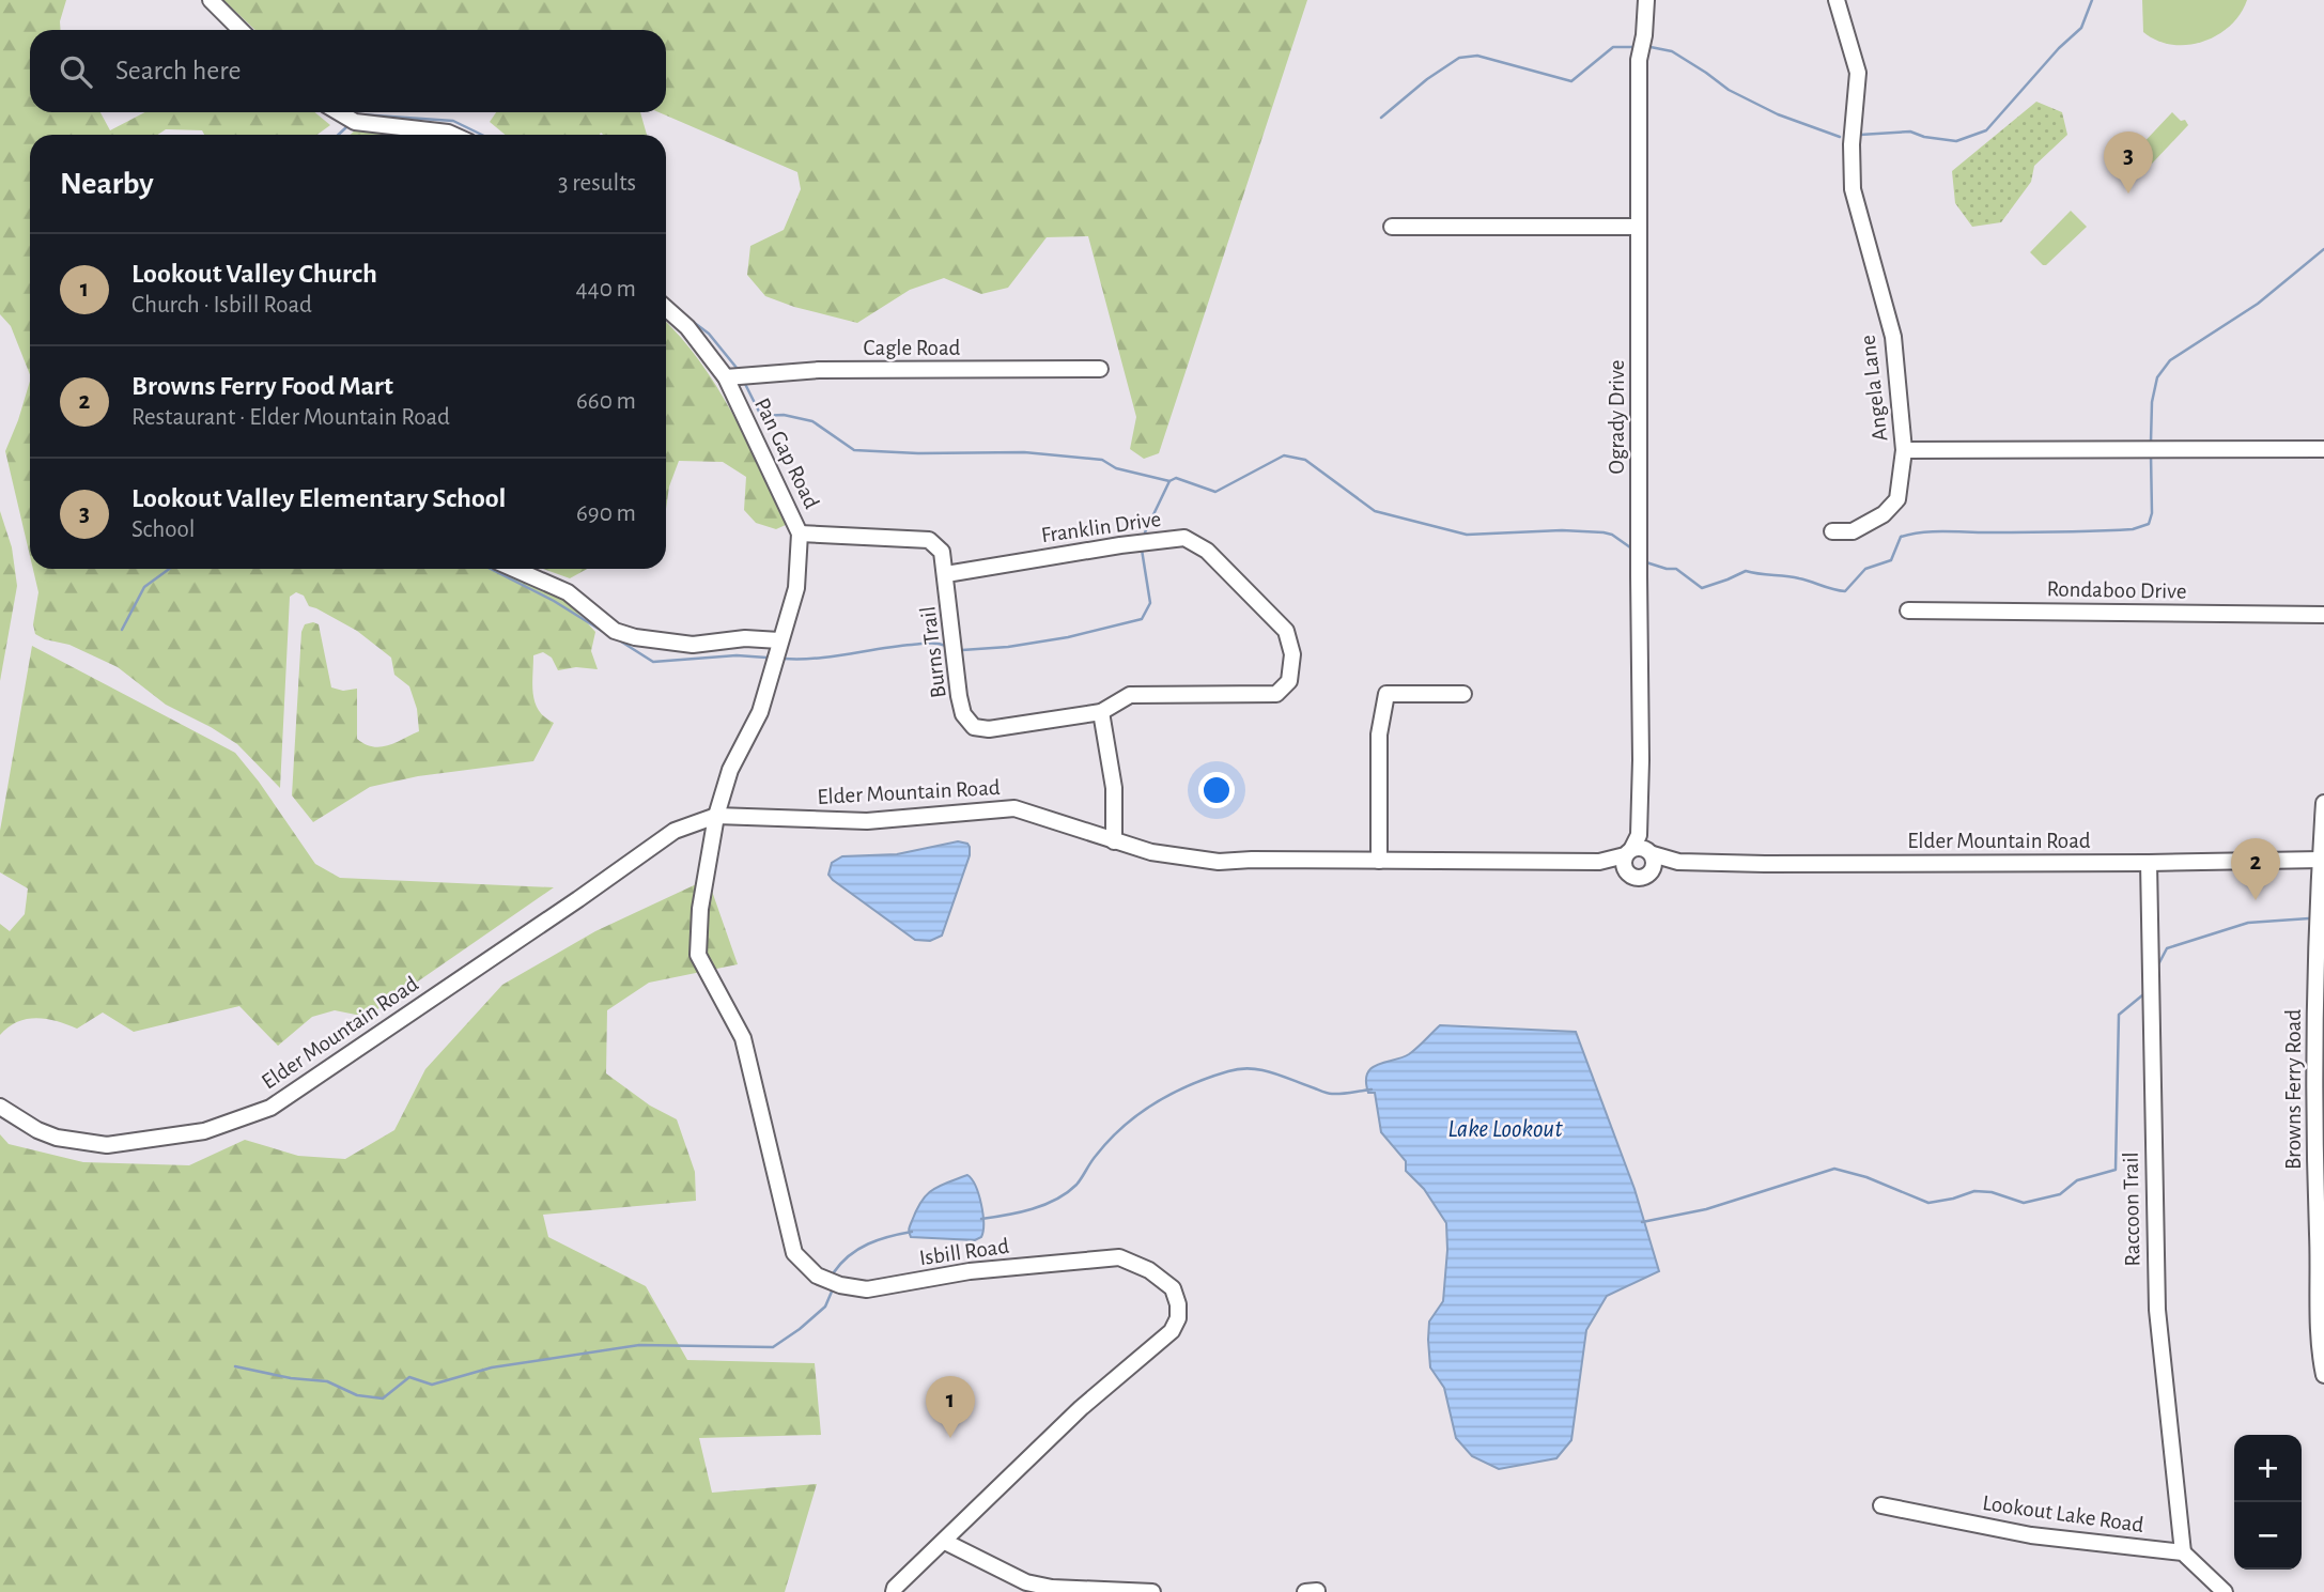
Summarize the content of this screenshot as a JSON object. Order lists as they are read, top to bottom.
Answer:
{
  "streets": {
    "street": [
      "Cagle Road",
      "Angela Lane",
      "Ogrady Drive",
      "Pan Gap Road",
      "Franklin Drive",
      "Rondaboo Drive",
      "Burns Trail",
      "Elder Mountain Road",
      "Browns Ferry Road",
      "Raccoon Trail",
      "Isbill Road",
      "Lookout Lake Road"
    ]
  },
  "crossings": [
    ["Cagle Road", "Pan Gap Road"],
    ["Ogrady Drive", "Elder Mountain Road"],
    ["Pan Gap Road", "Elder Mountain Road"],
    ["Pan Gap Road", "Isbill Road"],
    ["Franklin Drive", "Burns Trail"],
    ["Elder Mountain Road", "Browns Ferry Road"],
    ["Elder Mountain Road", "Raccoon Trail"],
    ["Elder Mountain Road", "Isbill Road"],
    ["Raccoon Trail", "Lookout Lake Road"]
  ],
  "water": ["Lake Lookout"],
  "page": {
    "search": "Search here",
    "pins": ["3", "2", "1"],
    "heading": ["Nearby", "3 results"],
    "list": [
      {
        "mark": "1",
        "name": "Lookout Valley Church",
        "note": "Church · Isbill Road",
        "value": "440 m"
      },
      {
        "mark": "2",
        "name": "Browns Ferry Food Mart",
        "note": "Restaurant · Elder Mountain Road",
        "value": "660 m"
      },
      {
        "mark": "3",
        "name": "Lookout Valley Elementary School",
        "note": "School",
        "value": "690 m"
      }
    ],
    "map_buttons": ["+", "−"]
  }
}
